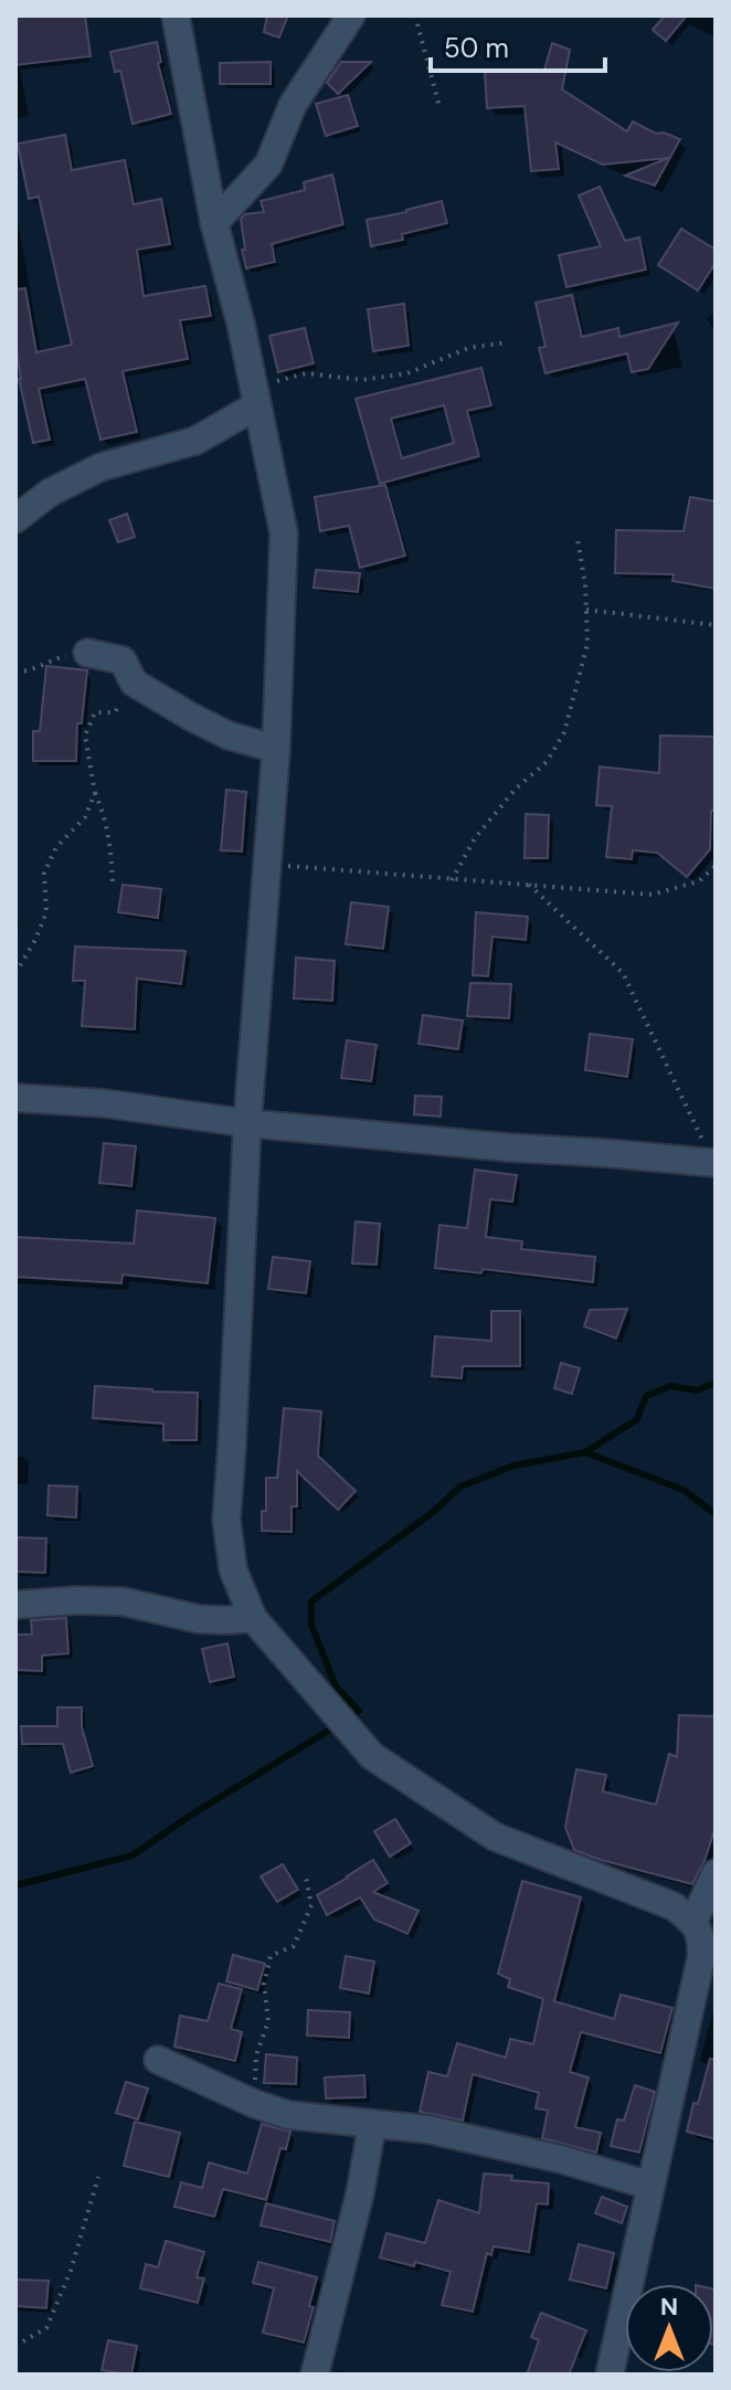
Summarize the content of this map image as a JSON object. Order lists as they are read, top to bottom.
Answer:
{
  "scale_bar": "50 m",
  "north": "top"
}
